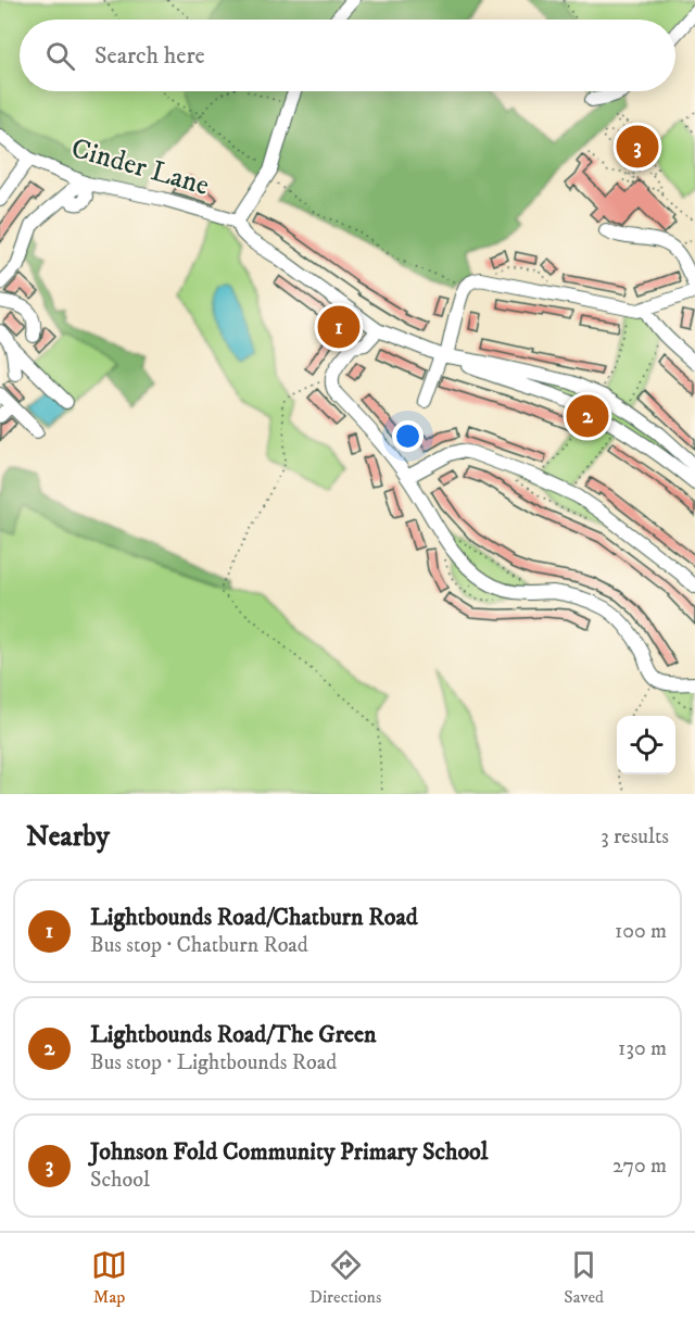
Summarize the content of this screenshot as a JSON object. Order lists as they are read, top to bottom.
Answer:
{
  "streets": {
    "street": ["Cinder Lane"]
  },
  "page": {
    "search": "Search here",
    "pins": ["3", "1", "2"],
    "heading": ["Nearby", "3 results"],
    "list": [
      {
        "mark": "1",
        "name": "Lightbounds Road/Chatburn Road",
        "note": "Bus stop · Chatburn Road",
        "value": "100 m"
      },
      {
        "mark": "2",
        "name": "Lightbounds Road/The Green",
        "note": "Bus stop · Lightbounds Road",
        "value": "130 m"
      },
      {
        "mark": "3",
        "name": "Johnson Fold Community Primary School",
        "note": "School",
        "value": "270 m"
      }
    ],
    "nav": ["Map", "Directions", "Saved"]
  }
}
